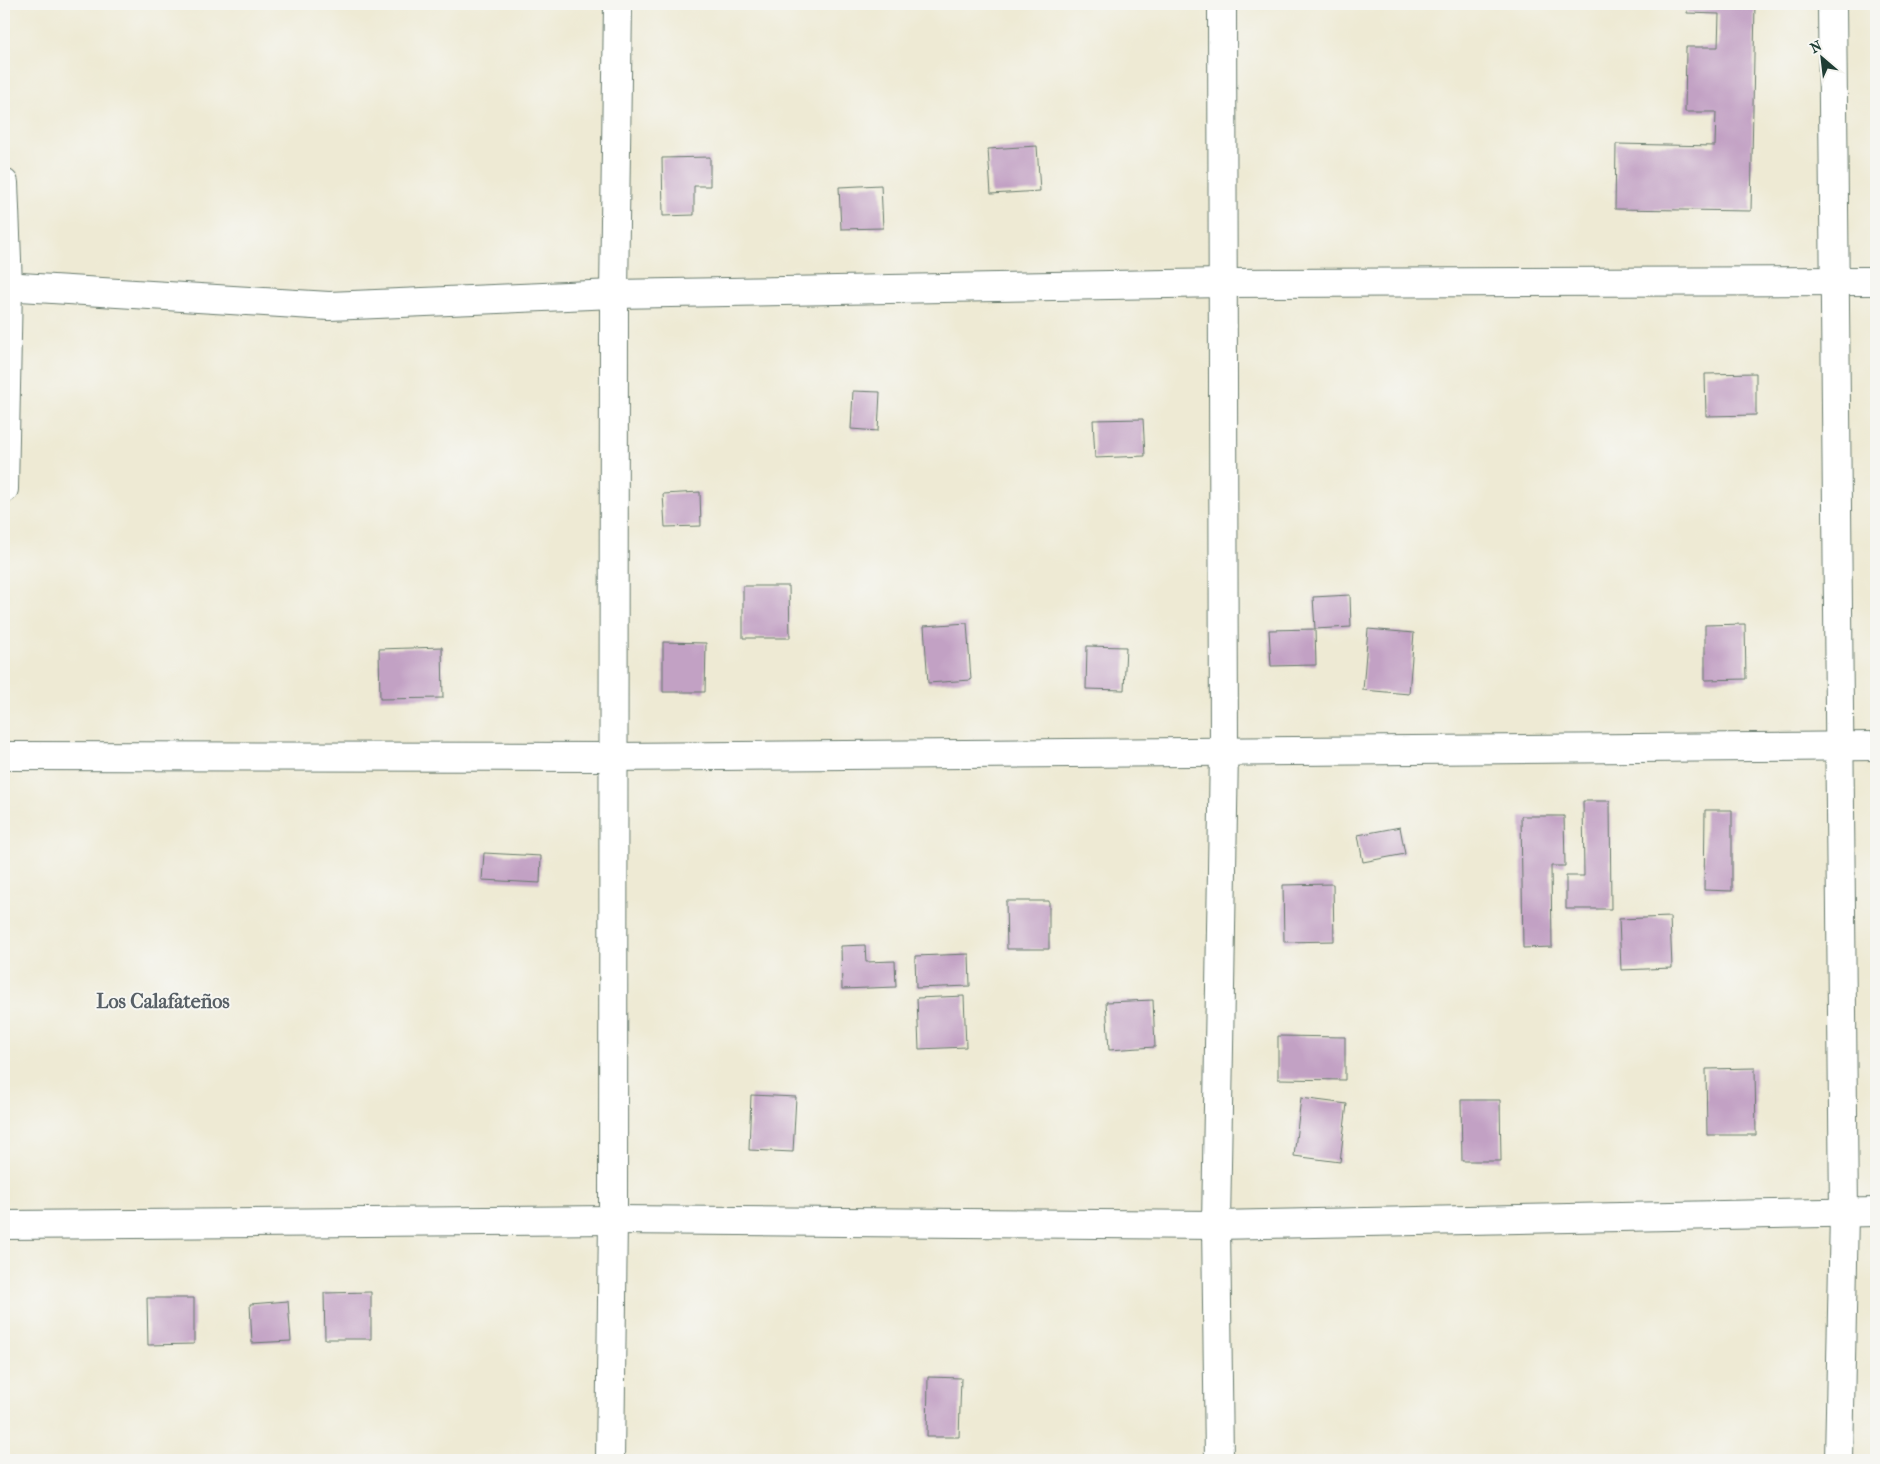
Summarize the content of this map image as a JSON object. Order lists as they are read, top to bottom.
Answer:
{
  "districts": ["Los Calafateños"],
  "north": "top left"
}
